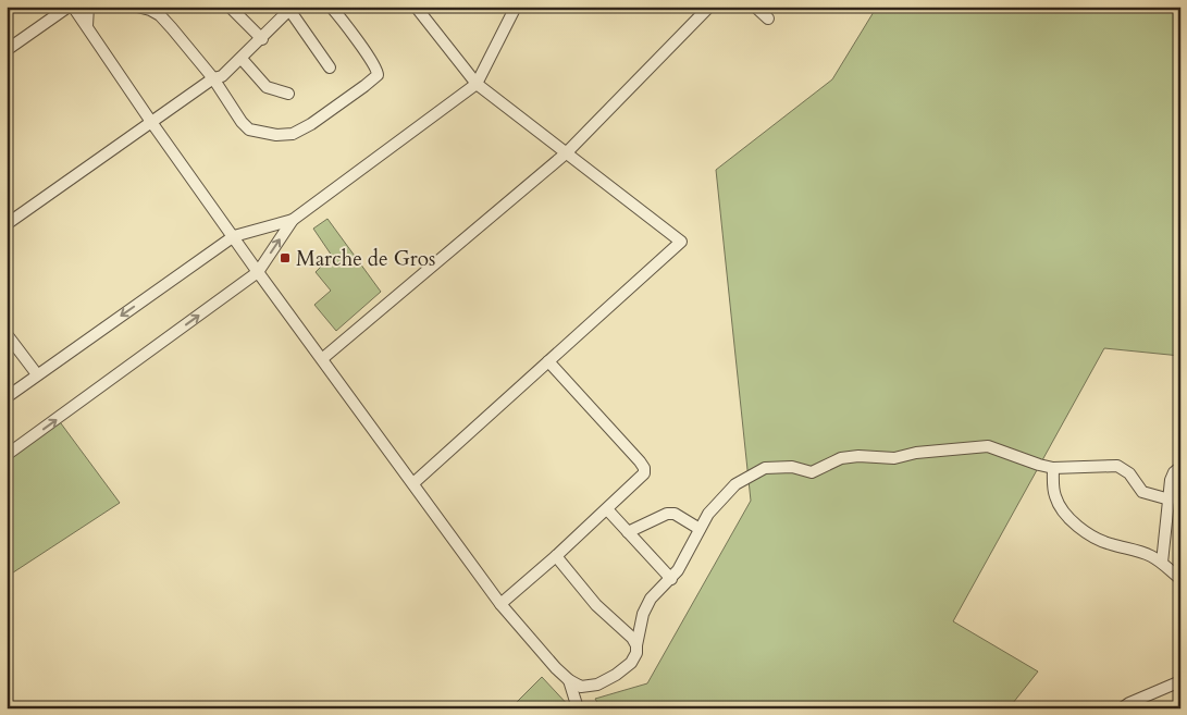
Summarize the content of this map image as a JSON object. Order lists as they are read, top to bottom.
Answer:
{
  "places": {
    "transit": ["Marche de Gros"]
  }
}
